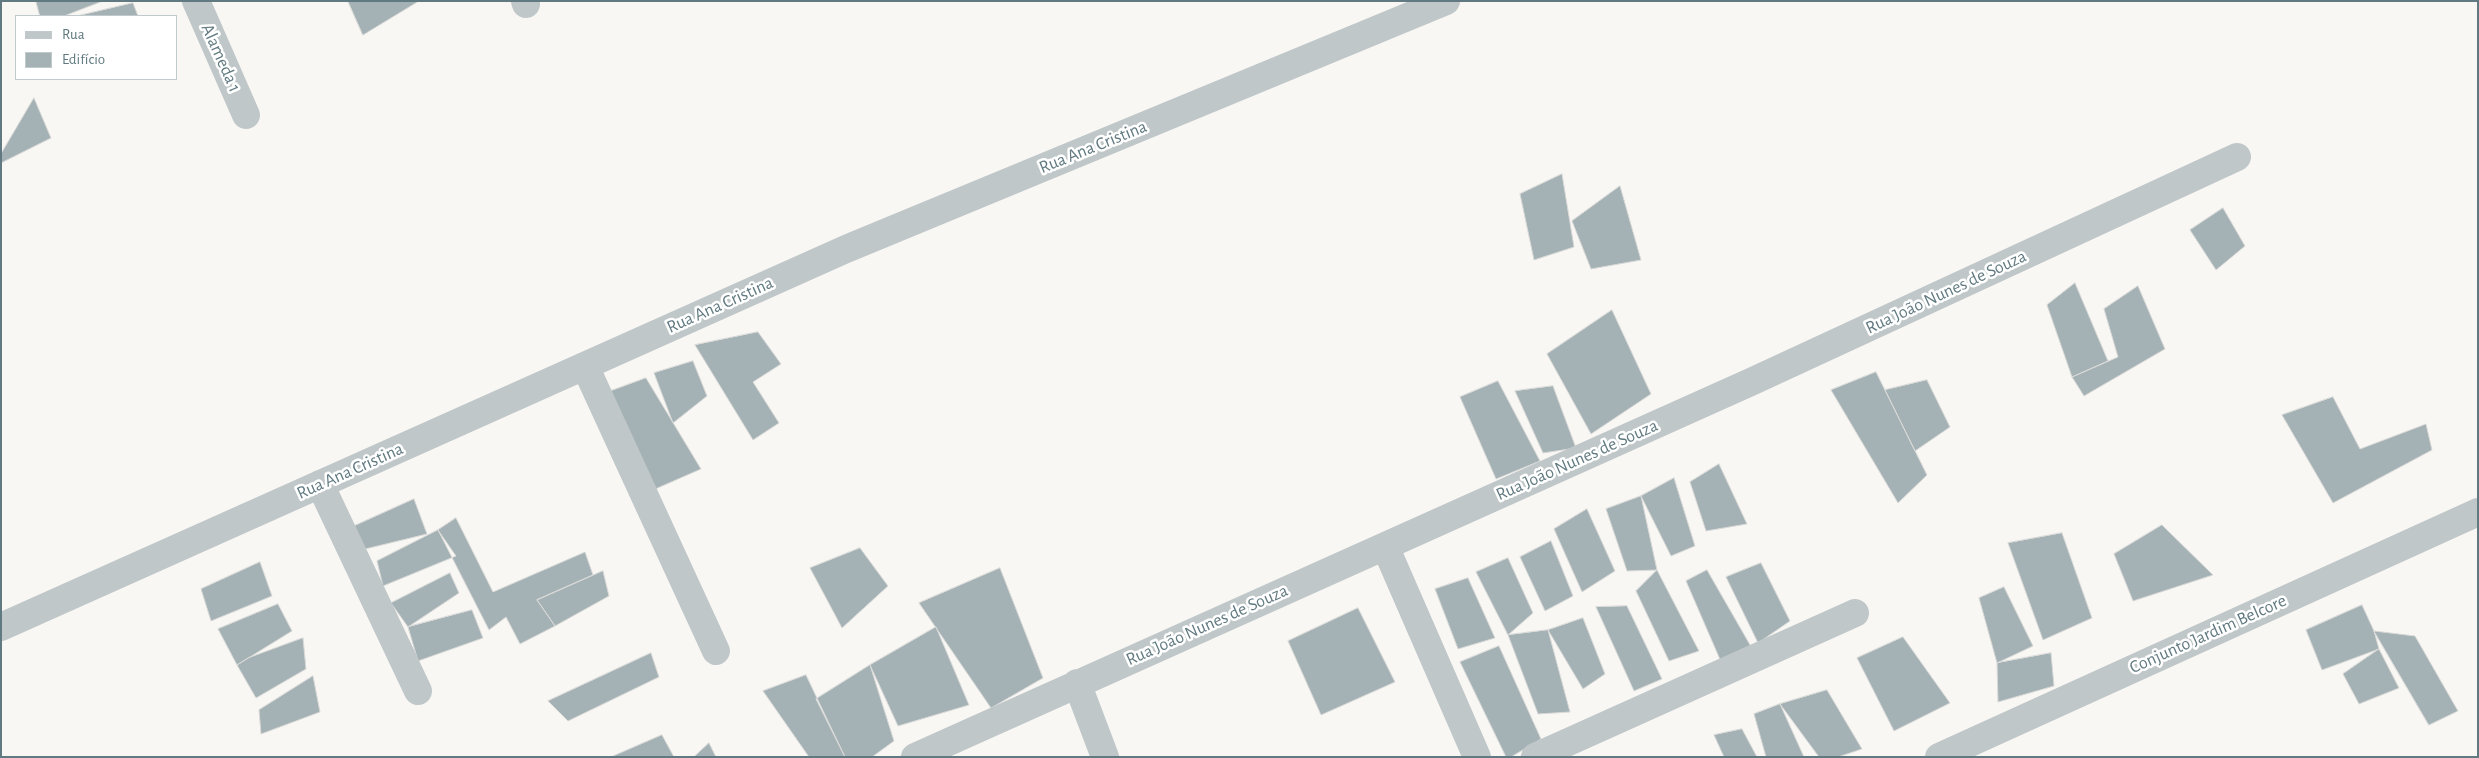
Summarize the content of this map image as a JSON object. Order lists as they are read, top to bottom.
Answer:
{
  "streets": {
    "street": [
      "Alameda 1",
      "Rua Ana Cristina",
      "Rua João Nunes de Souza",
      "Conjunto Jardim Belcore"
    ]
  },
  "legend": ["Rua", "Edifício"]
}
